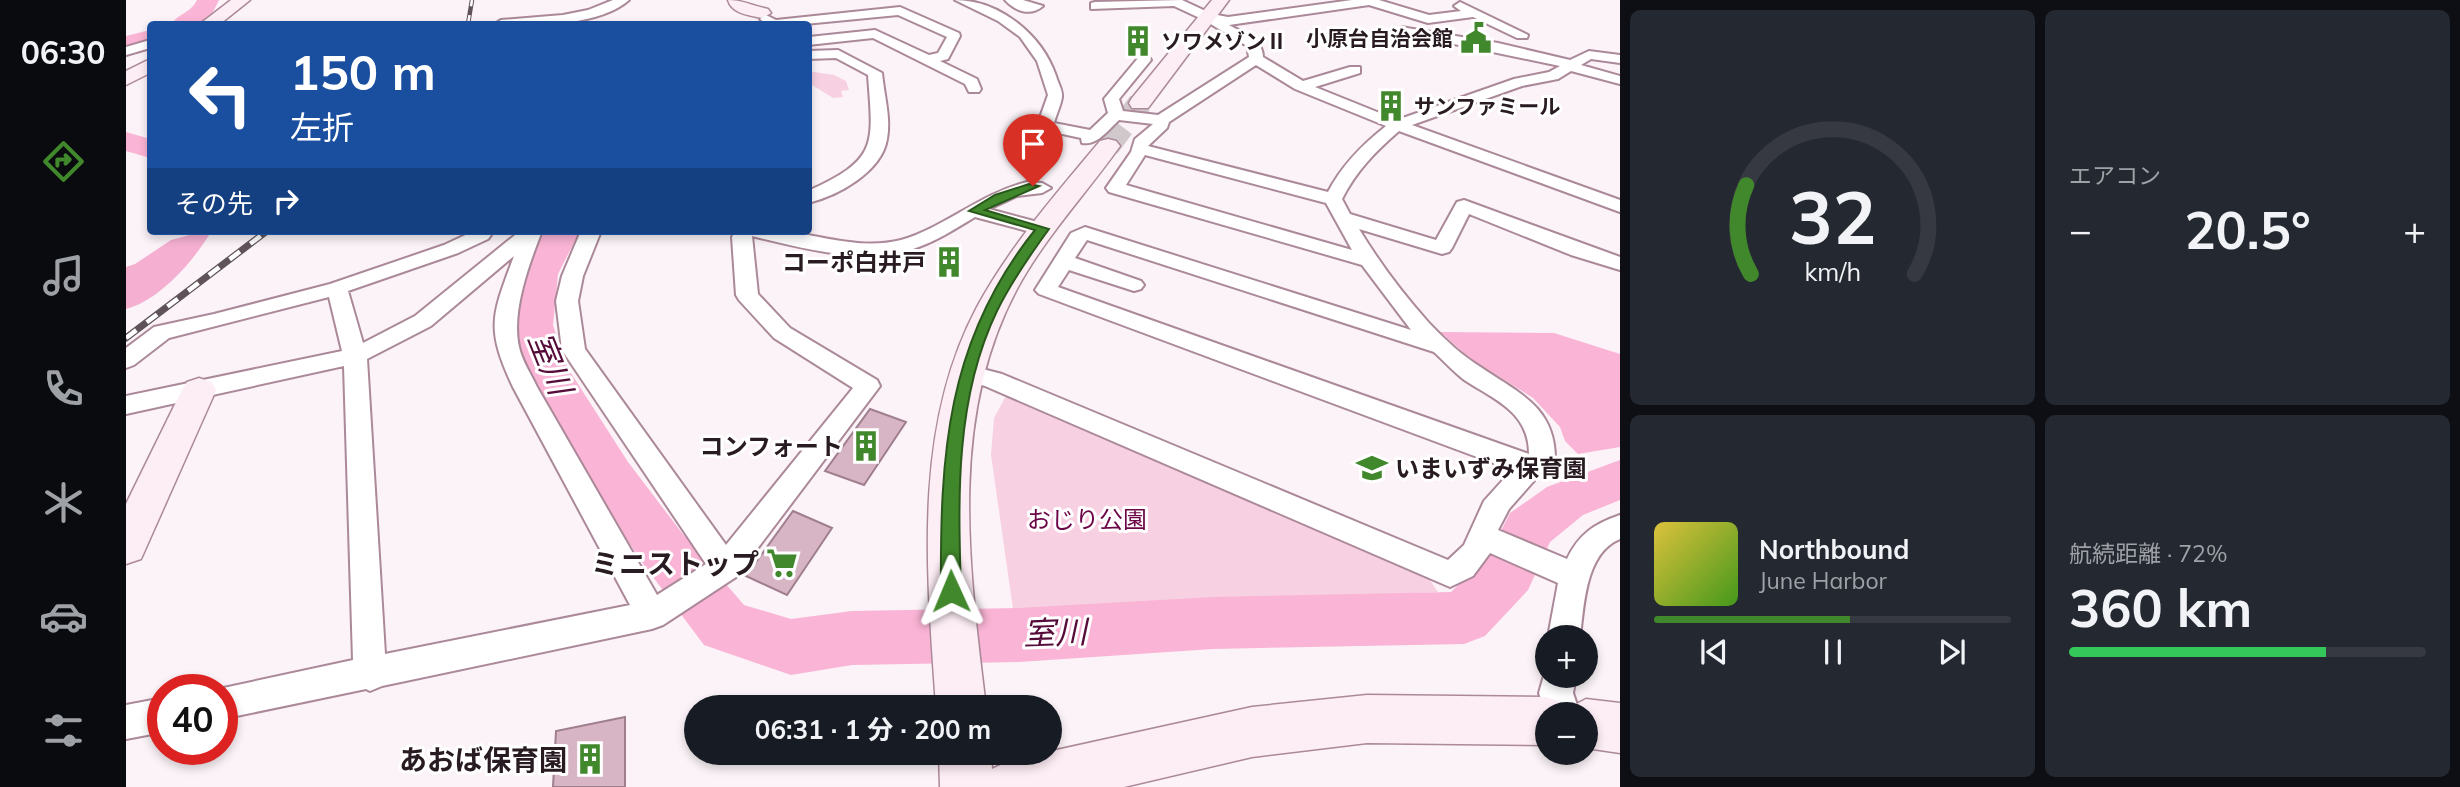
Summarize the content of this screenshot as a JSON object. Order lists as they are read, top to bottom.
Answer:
{
  "water": ["室川"],
  "parks": ["おじり公園"],
  "places": {
    "public building": ["小原台自治会館"],
    "building": [
      "ソワメゾンⅡ",
      "サンファミール",
      "コーポ白井戸",
      "コンフォート",
      "あおば保育園"
    ],
    "school or university": ["いまいずみ保育園"],
    "supermarket": ["ミニストップ"]
  },
  "page": {
    "tabs": "06:30",
    "tile": [
      "エアコン",
      ["航続距離 · 72%", "360 km"]
    ],
    "turn": ["150 m", "左折"],
    "then": "その先",
    "heat": ["−", "20.5°", "+"],
    "song": ["Northbound", "June Harbor"],
    "map_buttons": ["+", "−"],
    "limit": "40",
    "trip": "06:31 · 1 分 · 200 m",
    "gauge": ["32", "km/h"]
  }
}
